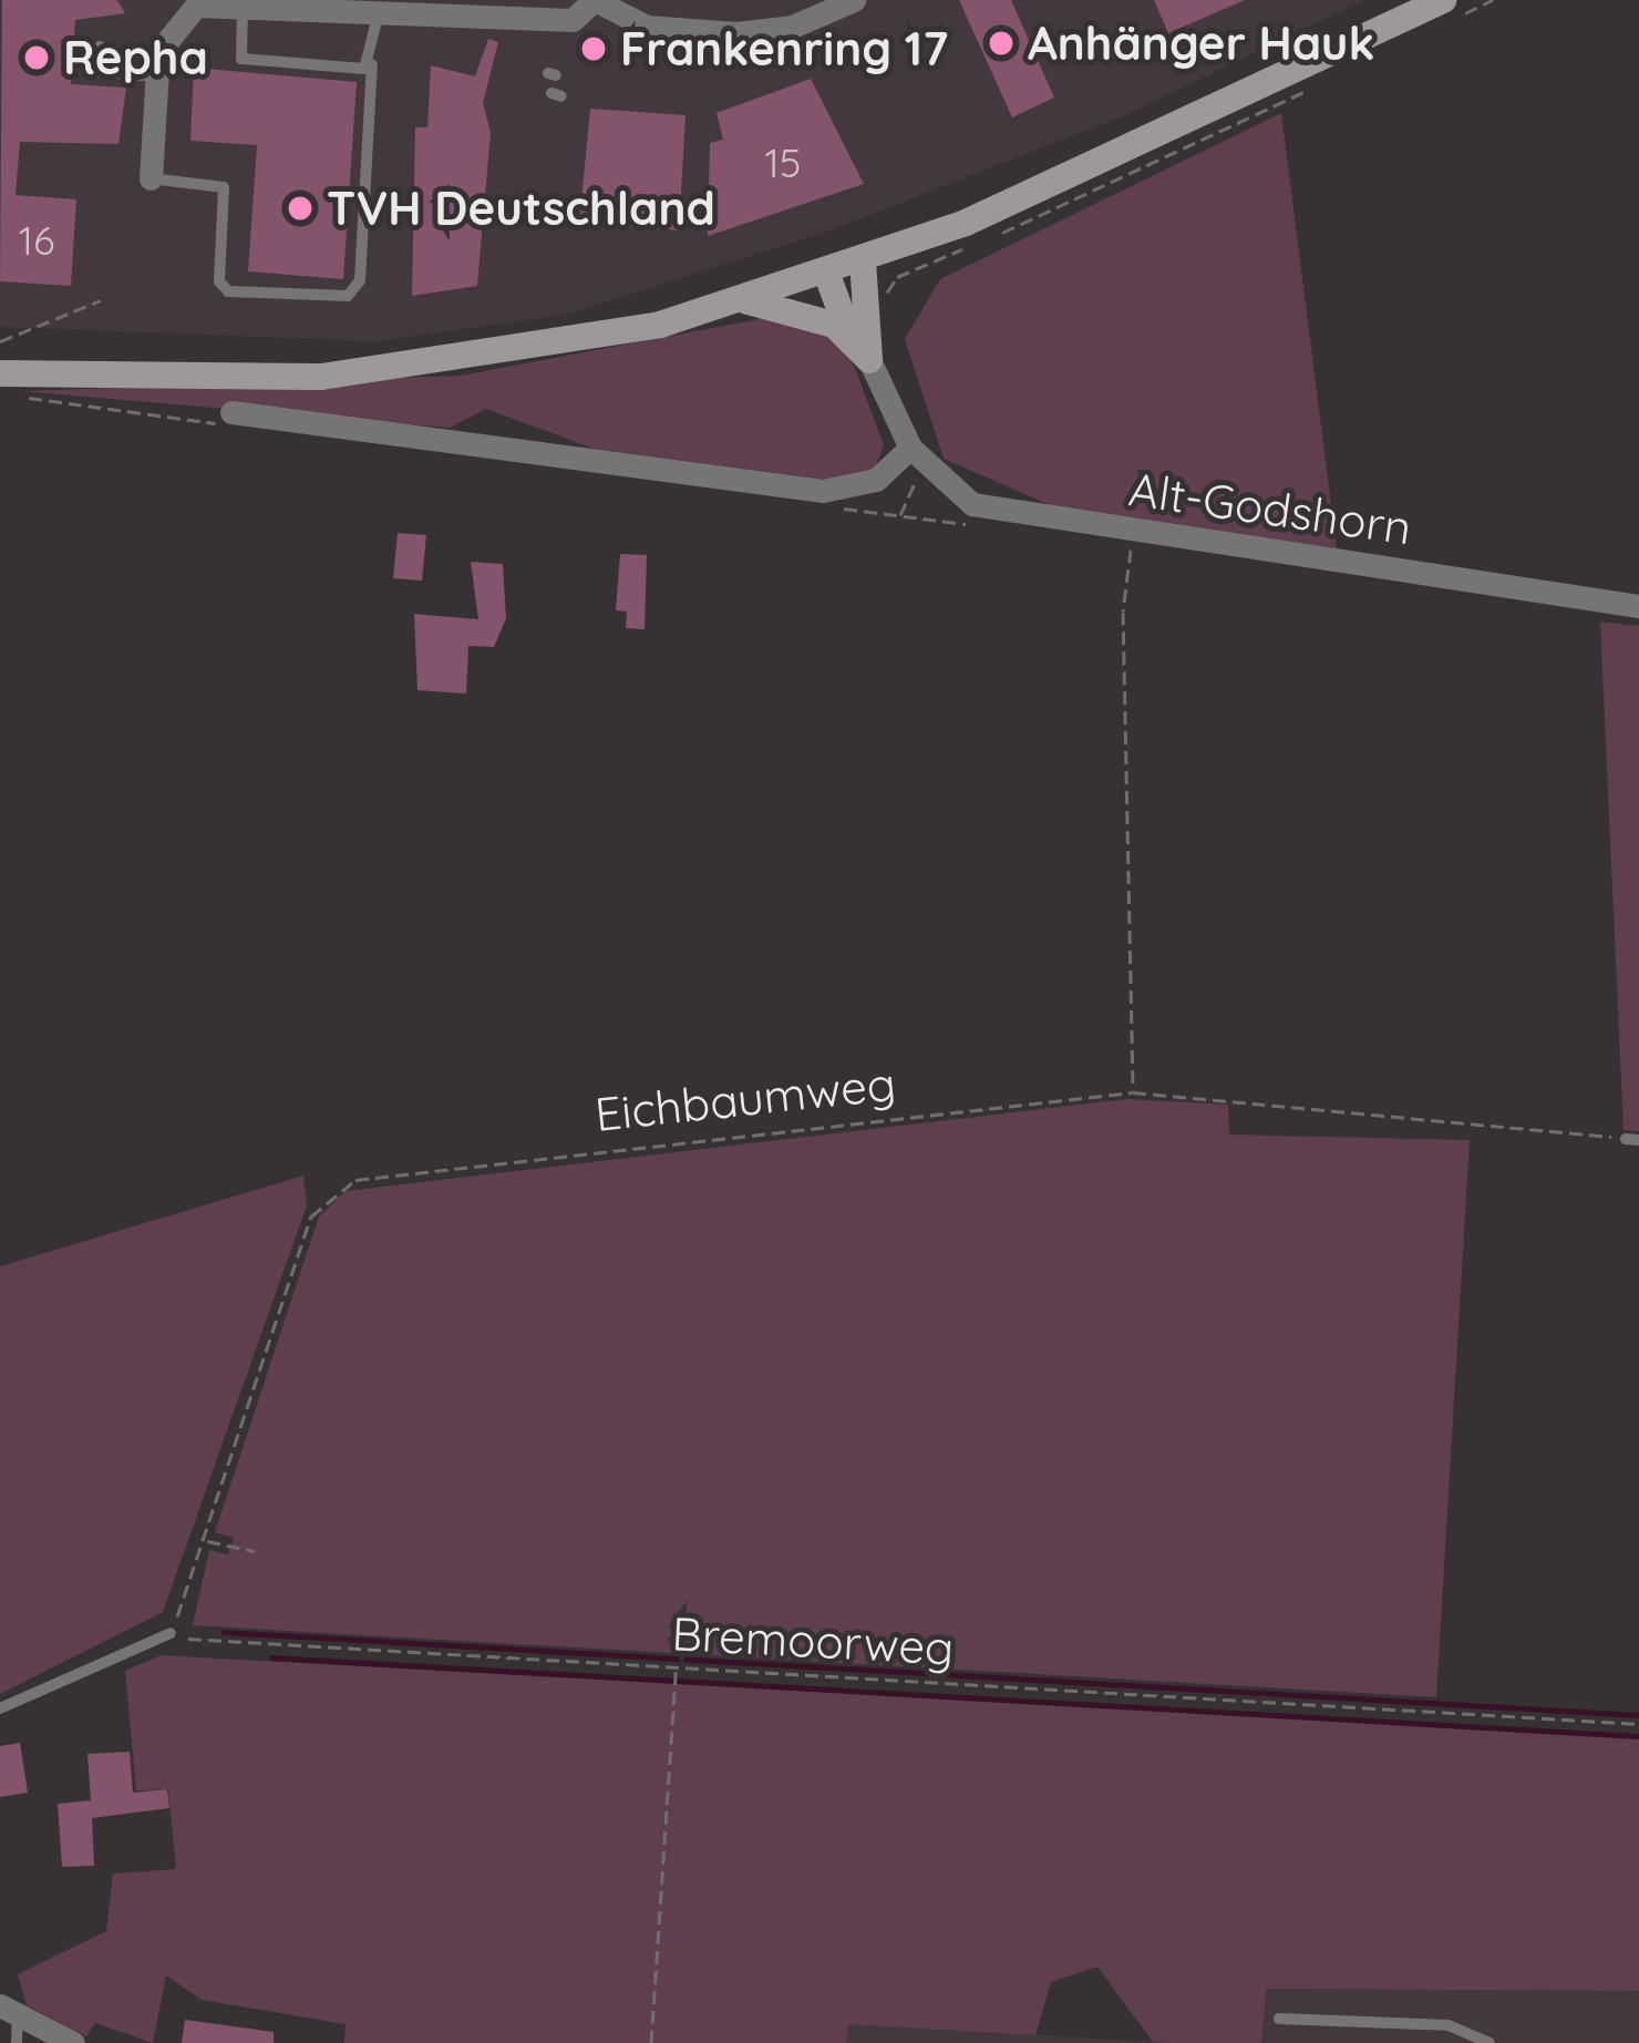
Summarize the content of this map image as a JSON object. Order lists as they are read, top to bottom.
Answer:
{
  "streets": {
    "street": ["Alt-Godshorn"],
    "path": ["Eichbaumweg", "Bremoorweg"]
  },
  "crossings": [
    ["Eichbaumweg", "Bremoorweg"]
  ],
  "places": [
    "Anhänger Hauk",
    "Frankenring 17",
    "Repha",
    "TVH Deutschland"
  ],
  "house_numbers": ["15", "16"]
}
